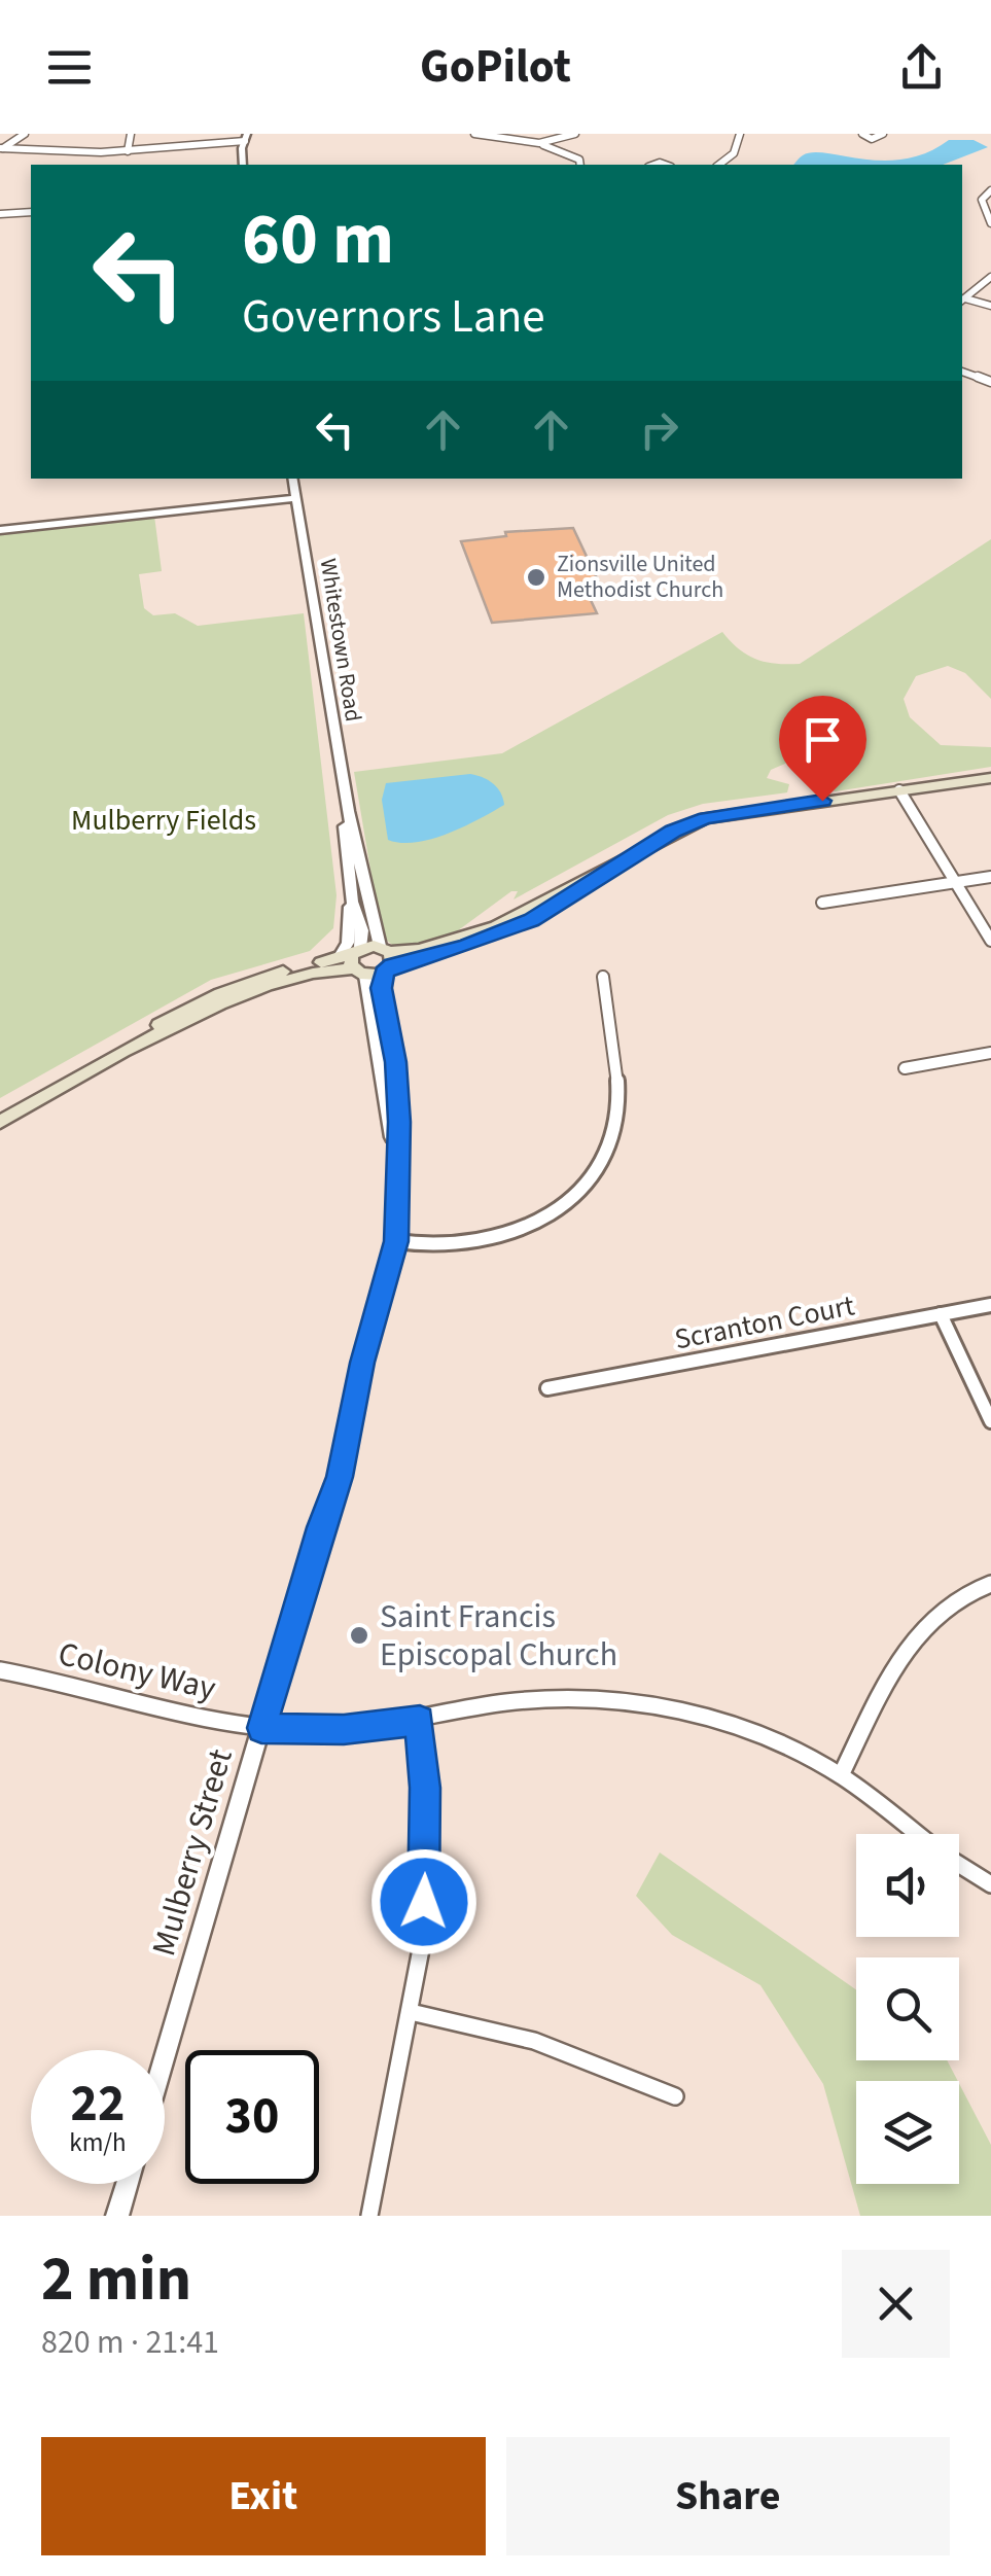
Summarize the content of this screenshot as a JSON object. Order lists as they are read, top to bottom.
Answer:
{
  "streets": {
    "street": [
      "Whitestown Road",
      "Scranton Court",
      "Colony Way",
      "Mulberry Street"
    ]
  },
  "crossings": [
    ["Whitestown Road", "Mulberry Street"],
    ["Colony Way", "Mulberry Street"]
  ],
  "parks": ["Mulberry Fields"],
  "places": ["Zionsville United Methodist Church", "Saint Francis Episcopal Church"],
  "page": {
    "header": "GoPilot",
    "turn": ["60 m", "Governors Lane"],
    "speed": "22 km/h",
    "limit": "30",
    "heading": ["2 min", "820 m · 21:41"],
    "buttons": ["Exit", "Share"]
  }
}
